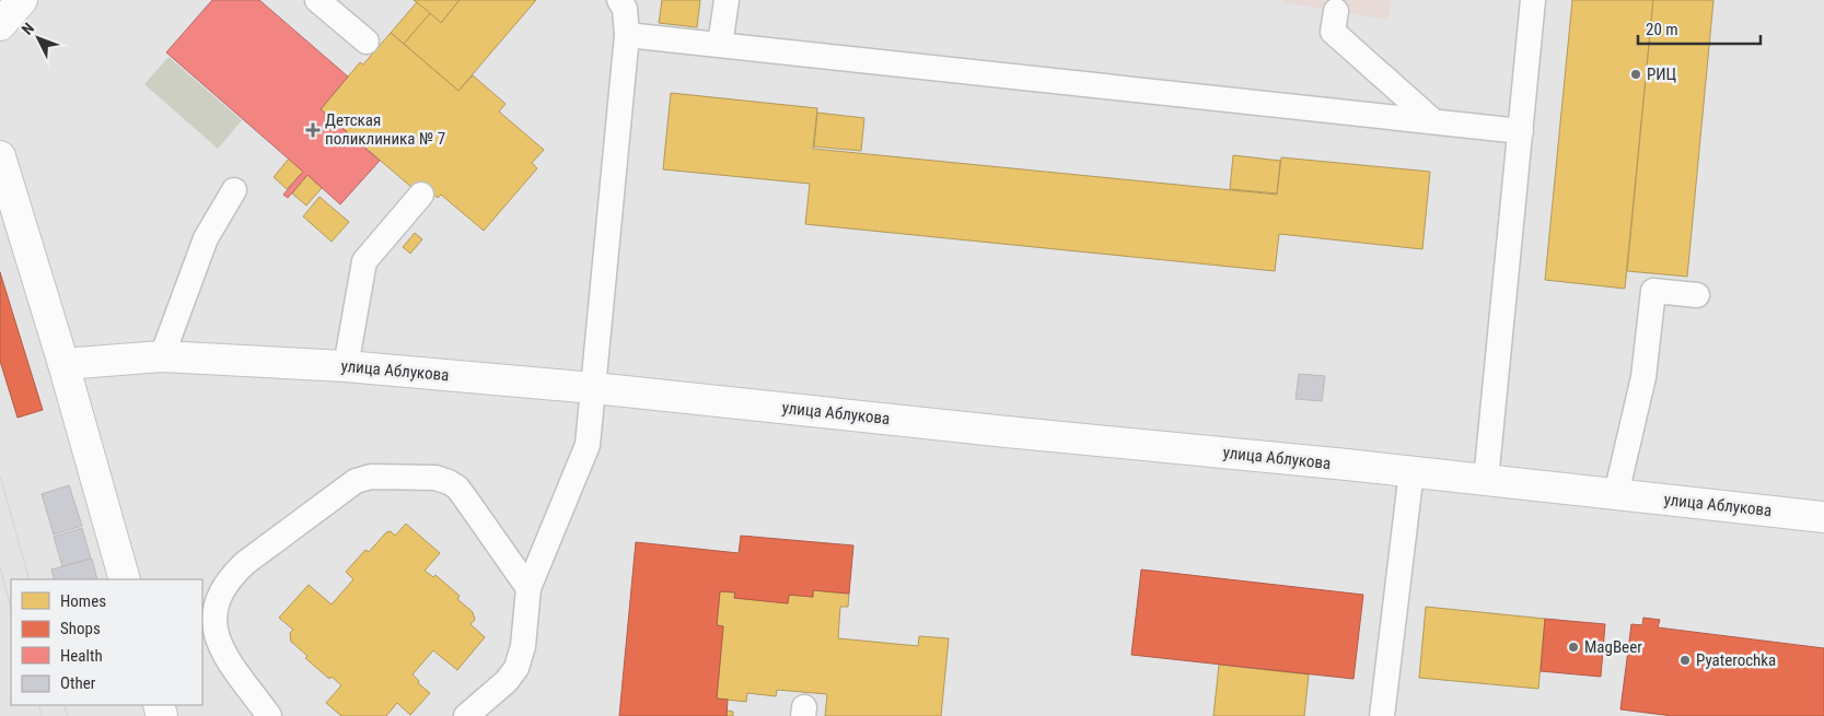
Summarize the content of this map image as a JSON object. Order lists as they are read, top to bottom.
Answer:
{
  "streets": {
    "street": ["улица Аблукова"]
  },
  "places": {
    "other": ["РИЦ", "MagBeer", "Pyaterochka"],
    "health": ["Детская поликлиника № 7"]
  },
  "legend": [
    "Homes",
    "Shops",
    "Health",
    "Other"
  ],
  "scale_bar": "20 m",
  "north": "top left"
}
